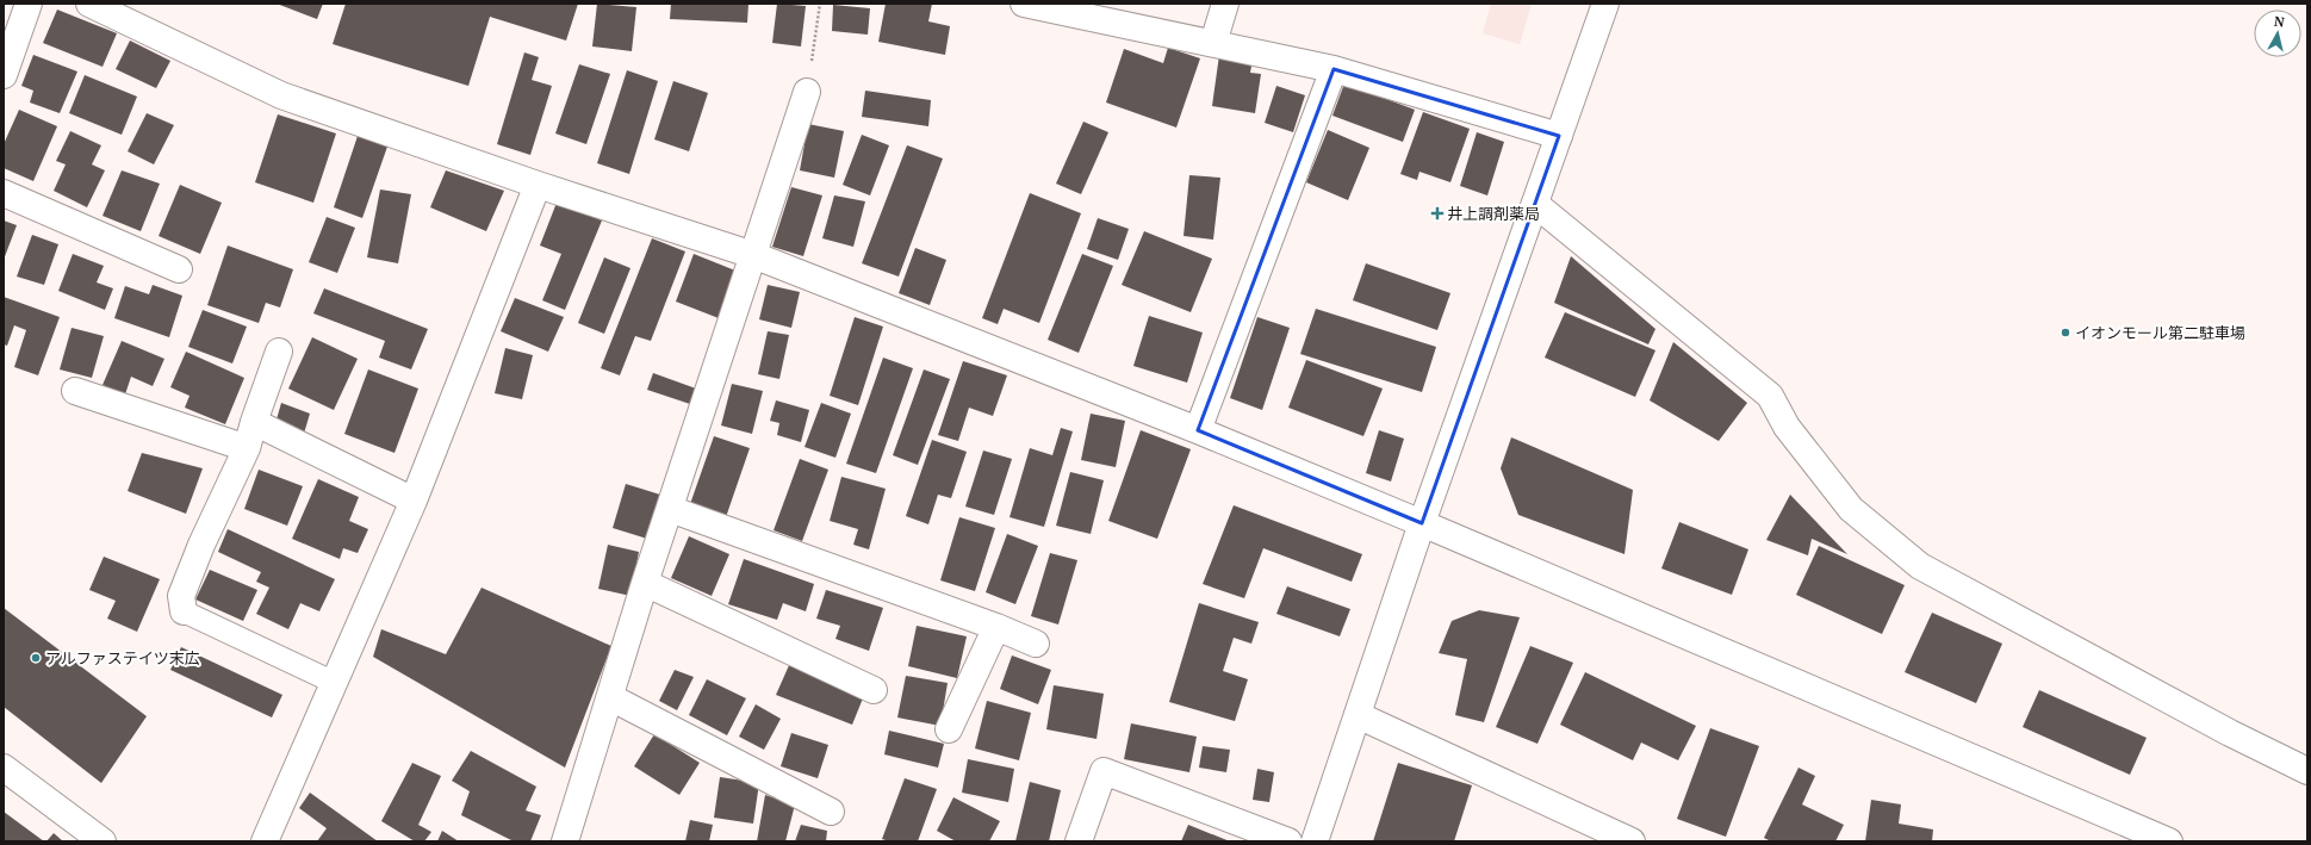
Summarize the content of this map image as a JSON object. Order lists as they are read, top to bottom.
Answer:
{
  "places": {
    "health": ["井上調剤薬局"],
    "other": ["イオンモール第二駐車場", "アルファステイツ末広"]
  },
  "north": "top"
}
